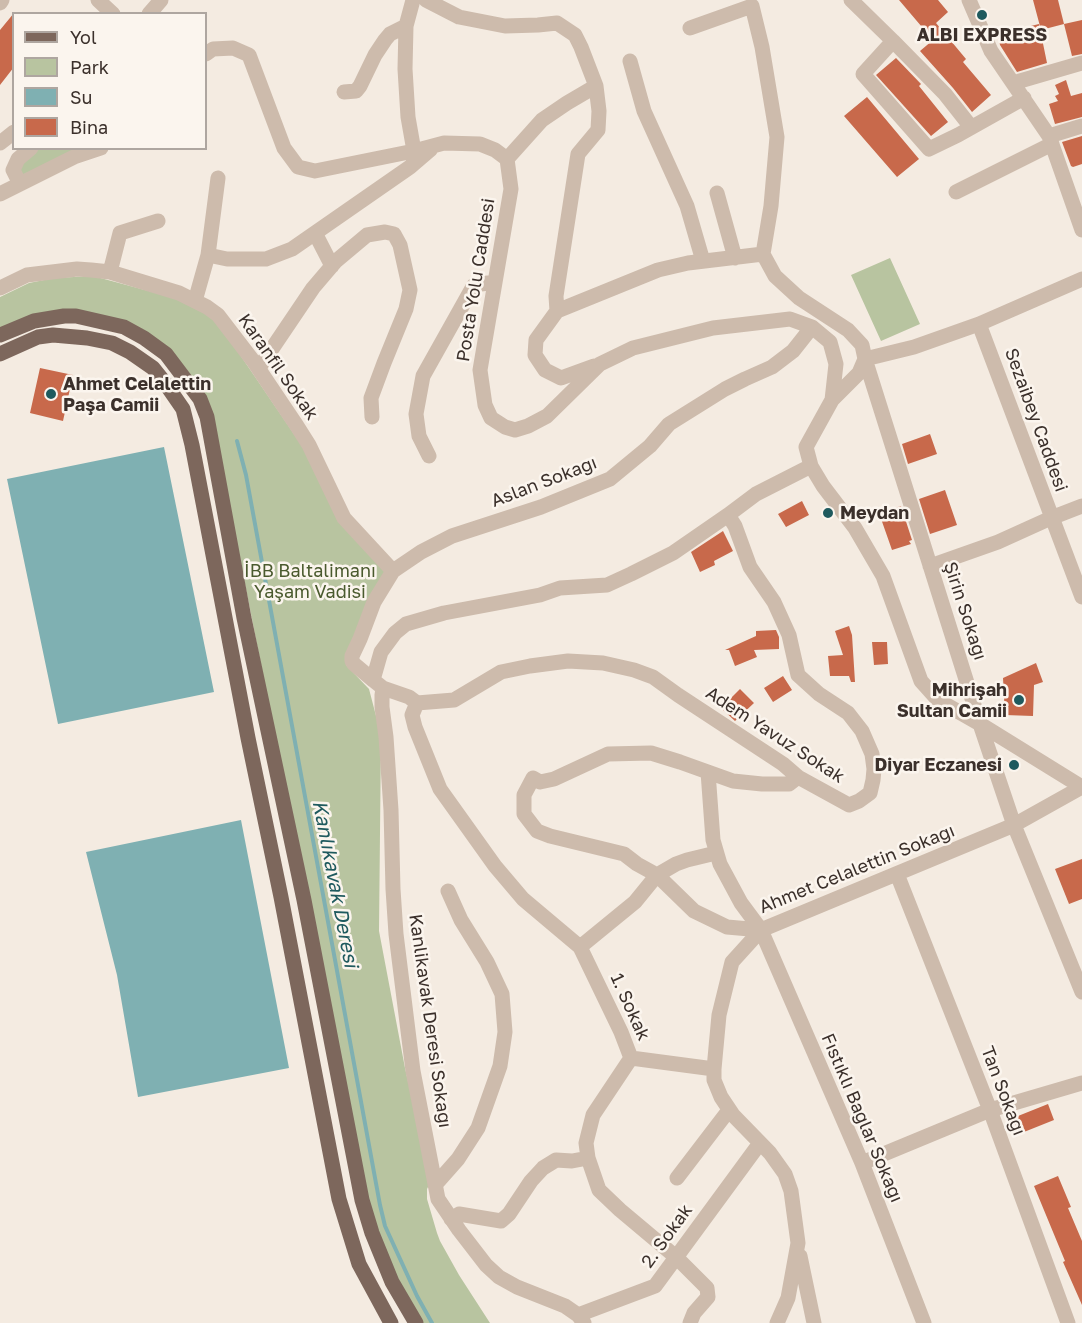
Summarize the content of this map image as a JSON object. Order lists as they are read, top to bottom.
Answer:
{
  "streets": {
    "street": [
      "Posta Yolu Caddesi",
      "Karanfil Sokak",
      "Sezaibey Caddesi",
      "Aslan Sokağı",
      "Şirin Sokağı",
      "Adem Yavuz Sokak",
      "Ahmet Celalettin Sokağı",
      "1. Sokak",
      "Kanlikavak Deresi Sokağı",
      "Tan Sokağı",
      "Fıstıklı Bağlar Sokağı",
      "2. Sokak"
    ]
  },
  "crossings": [
    ["Posta Yolu Caddesi", "Aslan Sokağı"],
    ["Karanfil Sokak", "Aslan Sokağı"],
    ["Şirin Sokağı", "Ahmet Celalettin Sokağı"],
    ["Adem Yavuz Sokak", "Ahmet Celalettin Sokağı"],
    ["Adem Yavuz Sokak", "1. Sokak"],
    ["Adem Yavuz Sokak", "Kanlikavak Deresi Sokağı"],
    ["Ahmet Celalettin Sokağı", "Tan Sokağı"],
    ["Ahmet Celalettin Sokağı", "Fıstıklı Bağlar Sokağı"],
    ["1. Sokak", "2. Sokak"],
    ["Kanlikavak Deresi Sokağı", "2. Sokak"]
  ],
  "water": ["Kanlıkavak Deresi"],
  "parks": ["İBB Baltalimanı Yaşam Vadisi"],
  "places": [
    "ALBI EXPRESS",
    "Ahmet Celalettin Paşa Camii",
    "Meydan",
    "Mihrişah Sultan Camii",
    "Diyar Eczanesi"
  ],
  "legend": [
    "Yol",
    "Park",
    "Su",
    "Bina"
  ]
}
